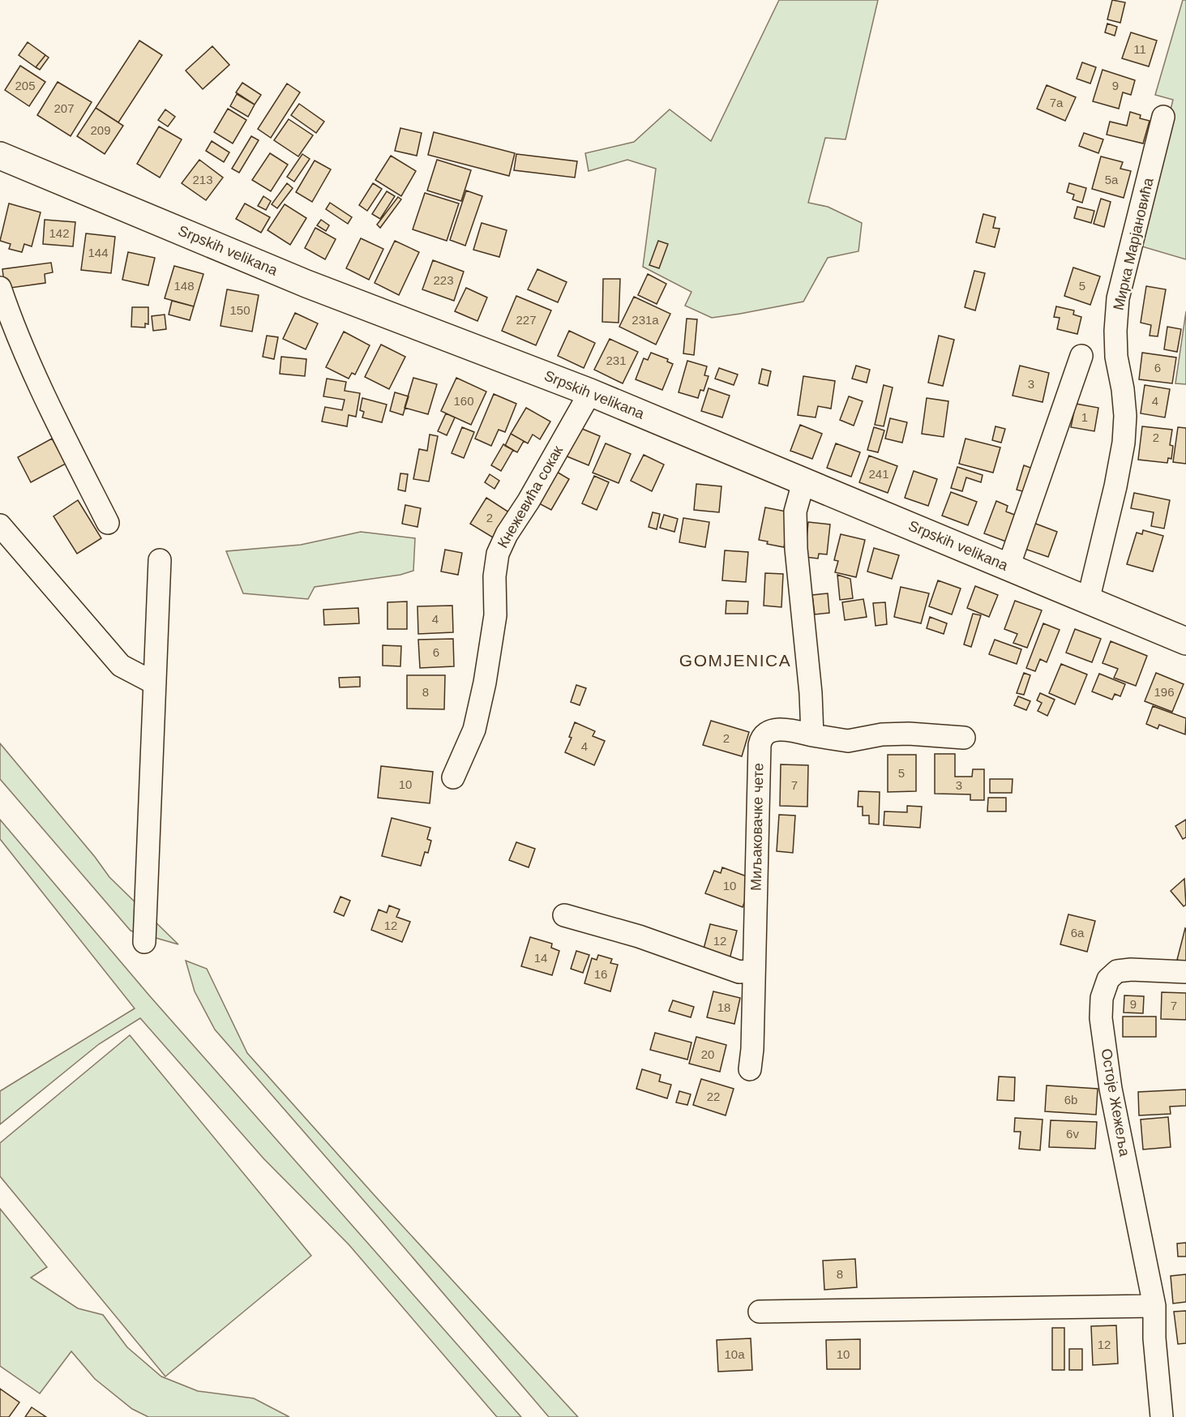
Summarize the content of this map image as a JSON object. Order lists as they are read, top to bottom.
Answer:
{
  "streets": {
    "main road": ["Srpskih velikana"],
    "street": [
      "Мирка Марјановића",
      "Кнежевића сокак",
      "Миљаковачке чете",
      "Остоје Жежеља"
    ]
  },
  "crossings": [
    ["Мирка Марјановића", "Srpskih velikana"],
    ["Srpskih velikana", "Кнежевића сокак"]
  ],
  "districts": ["GOMJENICA"],
  "house_numbers": [
    "11",
    "205",
    "9",
    "7a",
    "207",
    "209",
    "213",
    "5a",
    "142",
    "144",
    "223",
    "148",
    "5",
    "150",
    "227",
    "231a",
    "231",
    "6",
    "3",
    "160",
    "4",
    "1",
    "2",
    "241",
    "2",
    "4",
    "6",
    "8",
    "196",
    "2",
    "4",
    "5",
    "10",
    "7",
    "3",
    "10",
    "12",
    "6a",
    "12",
    "14",
    "16",
    "9",
    "7",
    "18",
    "20",
    "22",
    "6b",
    "6v",
    "8",
    "12",
    "10a",
    "10"
  ]
}
